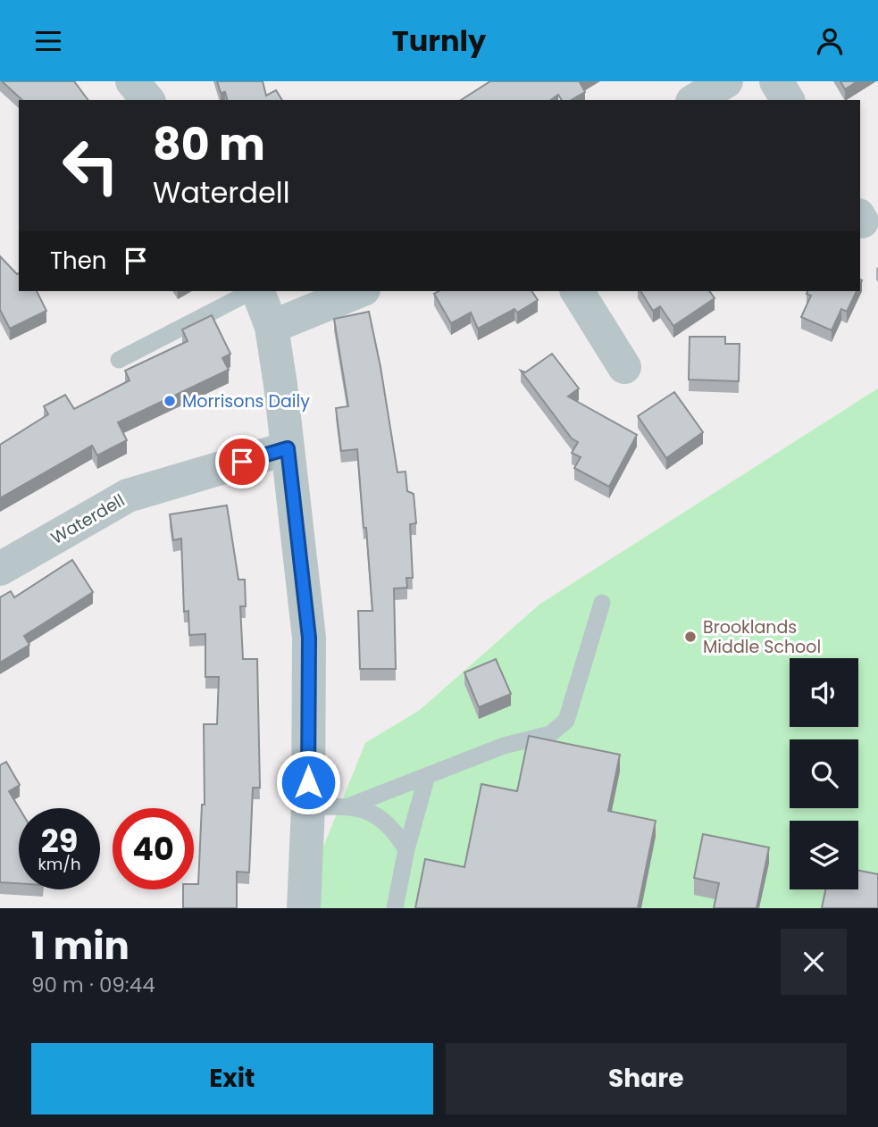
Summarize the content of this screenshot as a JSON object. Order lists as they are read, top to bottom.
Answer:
{
  "streets": {
    "street": ["Waterdell"]
  },
  "places": ["Morrisons Daily", "Brooklands Middle School"],
  "page": {
    "header": "Turnly",
    "turn": ["80 m", "Waterdell"],
    "then": "Then",
    "speed": "29 km/h",
    "limit": "40",
    "heading": ["1 min", "90 m · 09:44"],
    "buttons": ["Exit", "Share"]
  }
}
